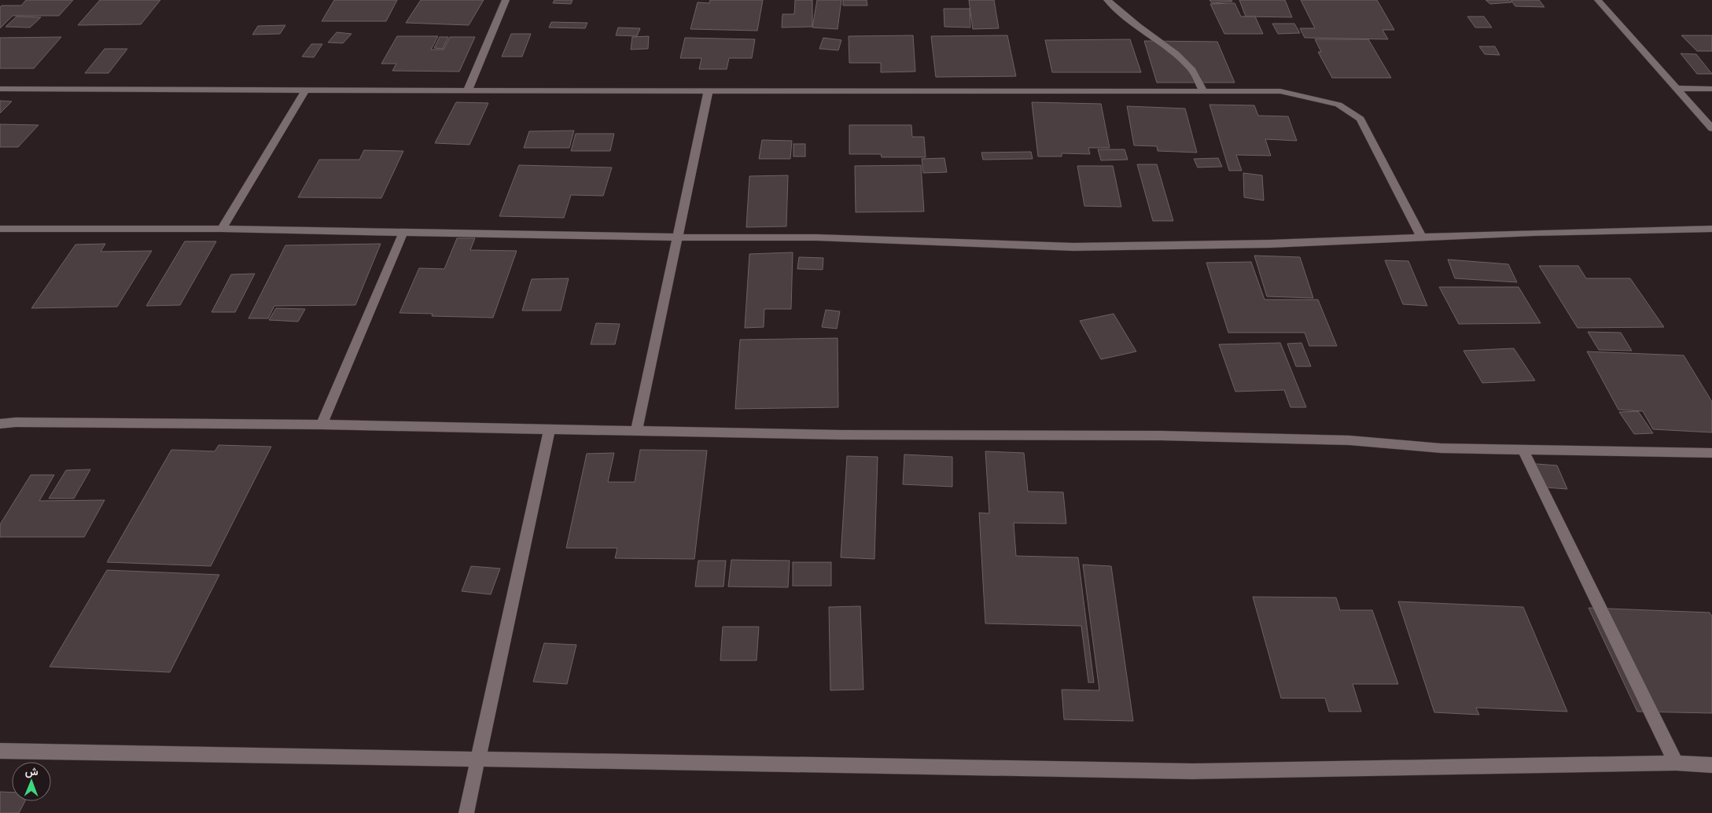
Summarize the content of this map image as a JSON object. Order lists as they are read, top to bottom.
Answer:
{
  "north": "top"
}
